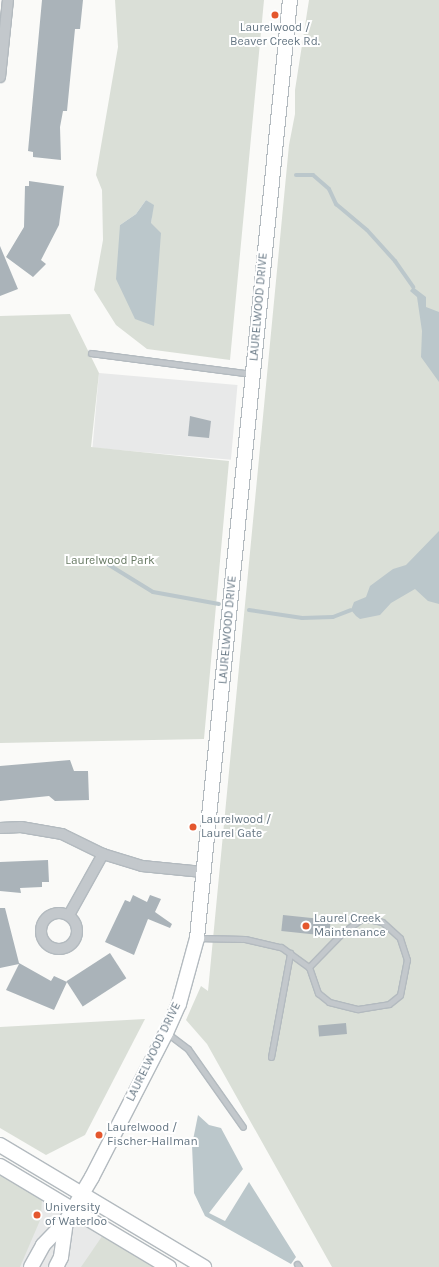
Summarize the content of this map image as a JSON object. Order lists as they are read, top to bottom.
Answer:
{
  "streets": {
    "street": ["LAURELWOOD DRIVE"]
  },
  "parks": ["Laurelwood Park"],
  "places": [
    "Laurelwood / Beaver Creek Rd.",
    "Laurelwood / Laurel Gate",
    "Laurel Creek Maintenance",
    "Laurelwood / Fischer-Hallman",
    "University of Waterloo"
  ]
}
